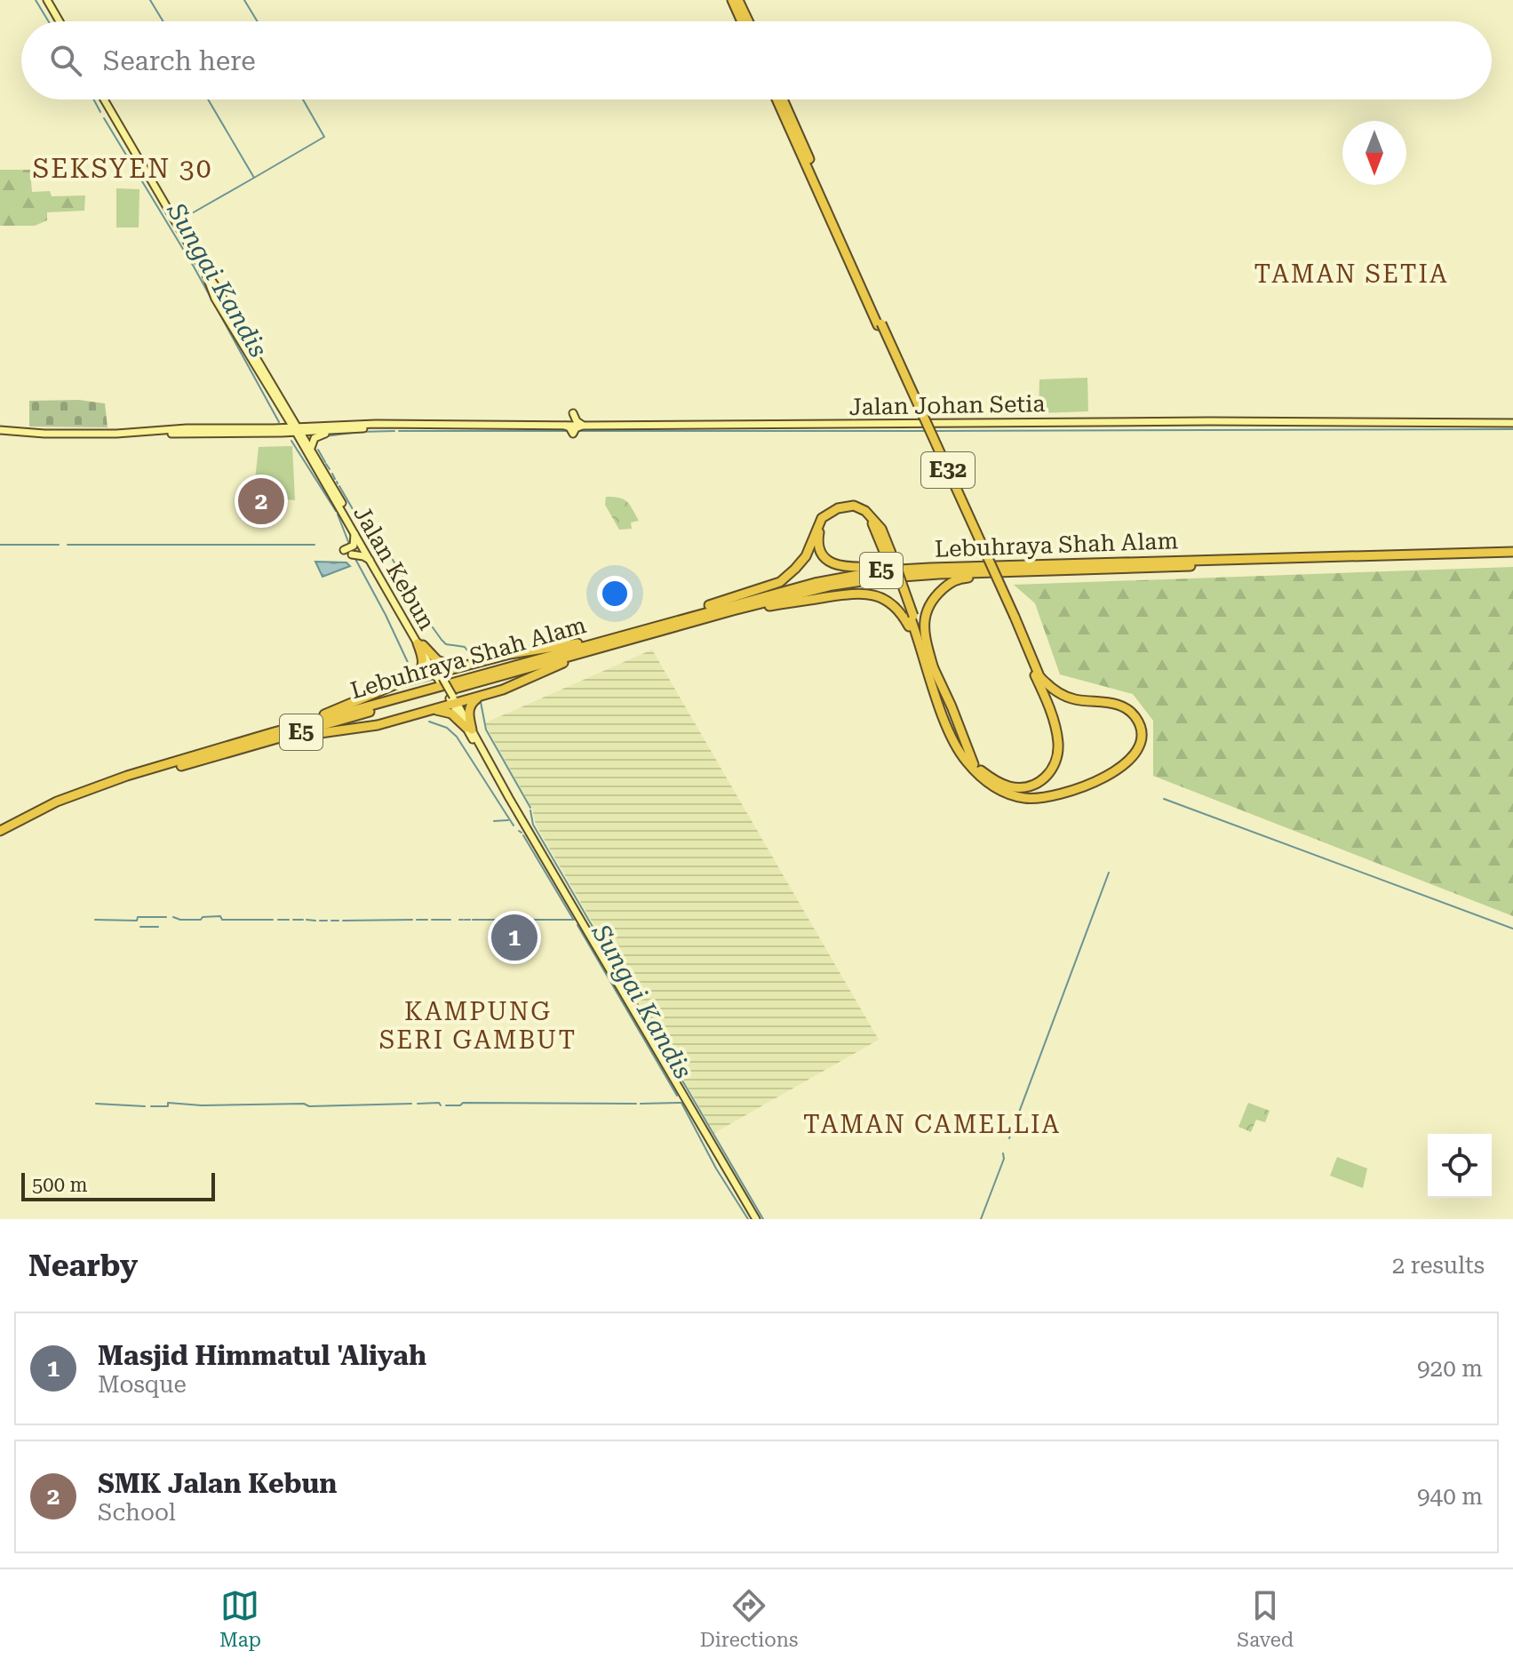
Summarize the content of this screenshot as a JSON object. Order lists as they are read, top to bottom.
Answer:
{
  "streets": {
    "highway": ["E32", "Lebuhraya Shah Alam", "E5"],
    "main road": ["Jalan Johan Setia", "Jalan Kebun"]
  },
  "districts": [
    "SEKSYEN 30",
    "TAMAN SETIA",
    "KAMPUNG SERI GAMBUT",
    "TAMAN CAMELLIA"
  ],
  "water": ["Sungai Kandis"],
  "scale_bar": "500 m",
  "north": "bottom",
  "page": {
    "search": "Search here",
    "pins": ["2", "1"],
    "scale": "500 m",
    "heading": ["Nearby", "2 results"],
    "list": [
      {
        "mark": "1",
        "name": "Masjid Himmatul 'Aliyah",
        "note": "Mosque",
        "value": "920 m"
      },
      {
        "mark": "2",
        "name": "SMK Jalan Kebun",
        "note": "School",
        "value": "940 m"
      }
    ],
    "nav": ["Map", "Directions", "Saved"]
  }
}
